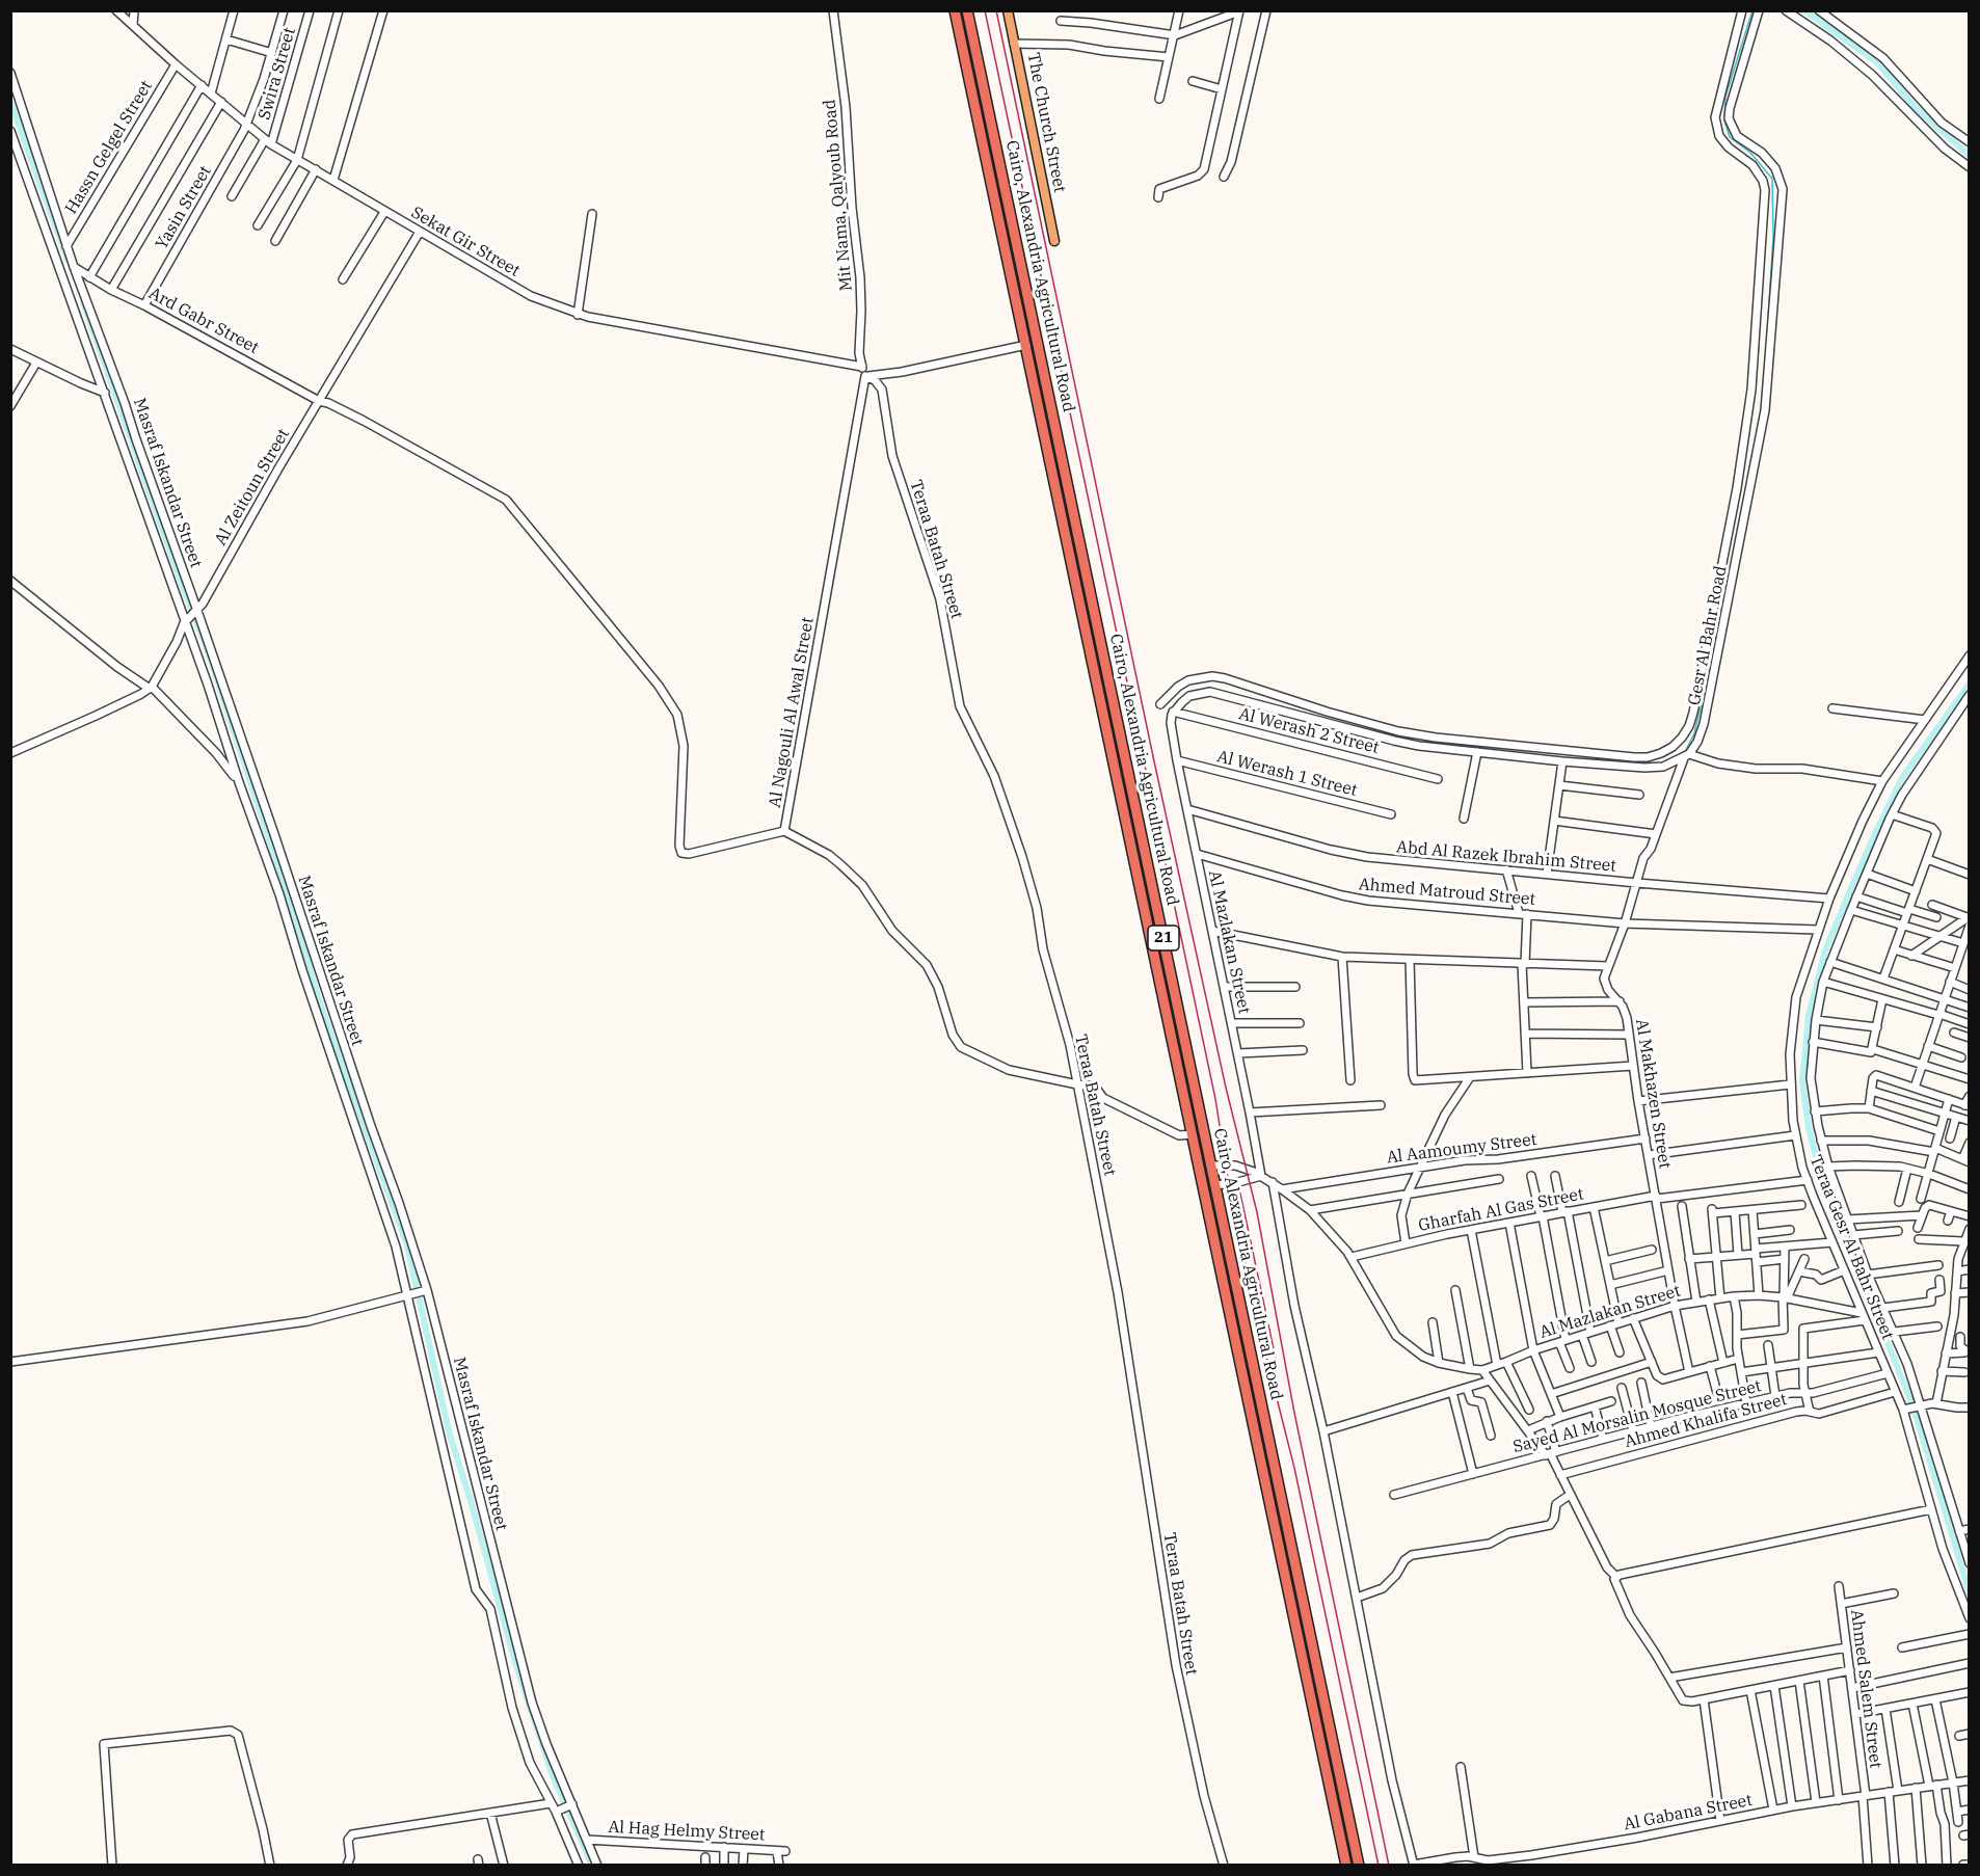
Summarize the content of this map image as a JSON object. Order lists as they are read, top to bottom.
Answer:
{
  "streets": {
    "highway": ["Cairo, Alexandria Agricultural Road", "21"],
    "main road": ["The Church Street"],
    "street": [
      "Swira Street",
      "Hassn Gelgel Street",
      "Mit Nama, Qalyoub Road",
      "Yasin Street",
      "Sekat Gir Street",
      "Ard Gabr Street",
      "Masraf Iskandar Street",
      "Al Zeitoun Street",
      "Teraa Batah Street",
      "Gesr Al Bahr Road",
      "Al Nagouli Al Awal Street",
      "Al Werash 2 Street",
      "Al Werash 1 Street",
      "Abd Al Razek Ibrahim Street",
      "Ahmed Matroud Street",
      "Al Mazlakan Street",
      "Al Makhazen Street",
      "Al Aamoumy Street",
      "Gharfah Al Gas Street",
      "Teraa Gesr Al Bahr Street",
      "Sayed Al Morsalin Mosque Street",
      "Ahmed Khalifa Street",
      "Ahmed Salem Street",
      "Al Gabana Street",
      "Al Hag Helmy Street"
    ]
  },
  "crossings": [
    ["Swira Street", "Sekat Gir Street"],
    ["Hassn Gelgel Street", "Sekat Gir Street"],
    ["Hassn Gelgel Street", "Masraf Iskandar Street"],
    ["Mit Nama, Qalyoub Road", "Sekat Gir Street"],
    ["Mit Nama, Qalyoub Road", "Teraa Batah Street"],
    ["Mit Nama, Qalyoub Road", "Al Nagouli Al Awal Street"],
    ["Yasin Street", "Sekat Gir Street"],
    ["Yasin Street", "Ard Gabr Street"],
    ["Sekat Gir Street", "Al Zeitoun Street"],
    ["Cairo, Alexandria Agricultural Road", "Al Nagouli Al Awal Street"],
    ["Ard Gabr Street", "Masraf Iskandar Street"],
    ["Ard Gabr Street", "Al Zeitoun Street"],
    ["Ard Gabr Street", "Al Nagouli Al Awal Street"],
    ["Masraf Iskandar Street", "Al Zeitoun Street"],
    ["Masraf Iskandar Street", "Al Hag Helmy Street"],
    ["Teraa Batah Street", "Al Nagouli Al Awal Street"],
    ["Al Werash 2 Street", "Al Mazlakan Street"],
    ["Al Werash 1 Street", "Al Mazlakan Street"],
    ["Abd Al Razek Ibrahim Street", "Al Mazlakan Street"],
    ["Abd Al Razek Ibrahim Street", "Teraa Gesr Al Bahr Street"],
    ["Ahmed Matroud Street", "Al Mazlakan Street"],
    ["Ahmed Matroud Street", "Teraa Gesr Al Bahr Street"],
    ["Al Mazlakan Street", "Al Makhazen Street"],
    ["Al Mazlakan Street", "Teraa Gesr Al Bahr Street"],
    ["Al Makhazen Street", "Al Aamoumy Street"],
    ["Al Makhazen Street", "Gharfah Al Gas Street"],
    ["Gharfah Al Gas Street", "Teraa Gesr Al Bahr Street"],
    ["Teraa Gesr Al Bahr Street", "Sayed Al Morsalin Mosque Street"],
    ["Teraa Gesr Al Bahr Street", "Ahmed Khalifa Street"],
    ["Ahmed Salem Street", "Al Gabana Street"]
  ]
}
